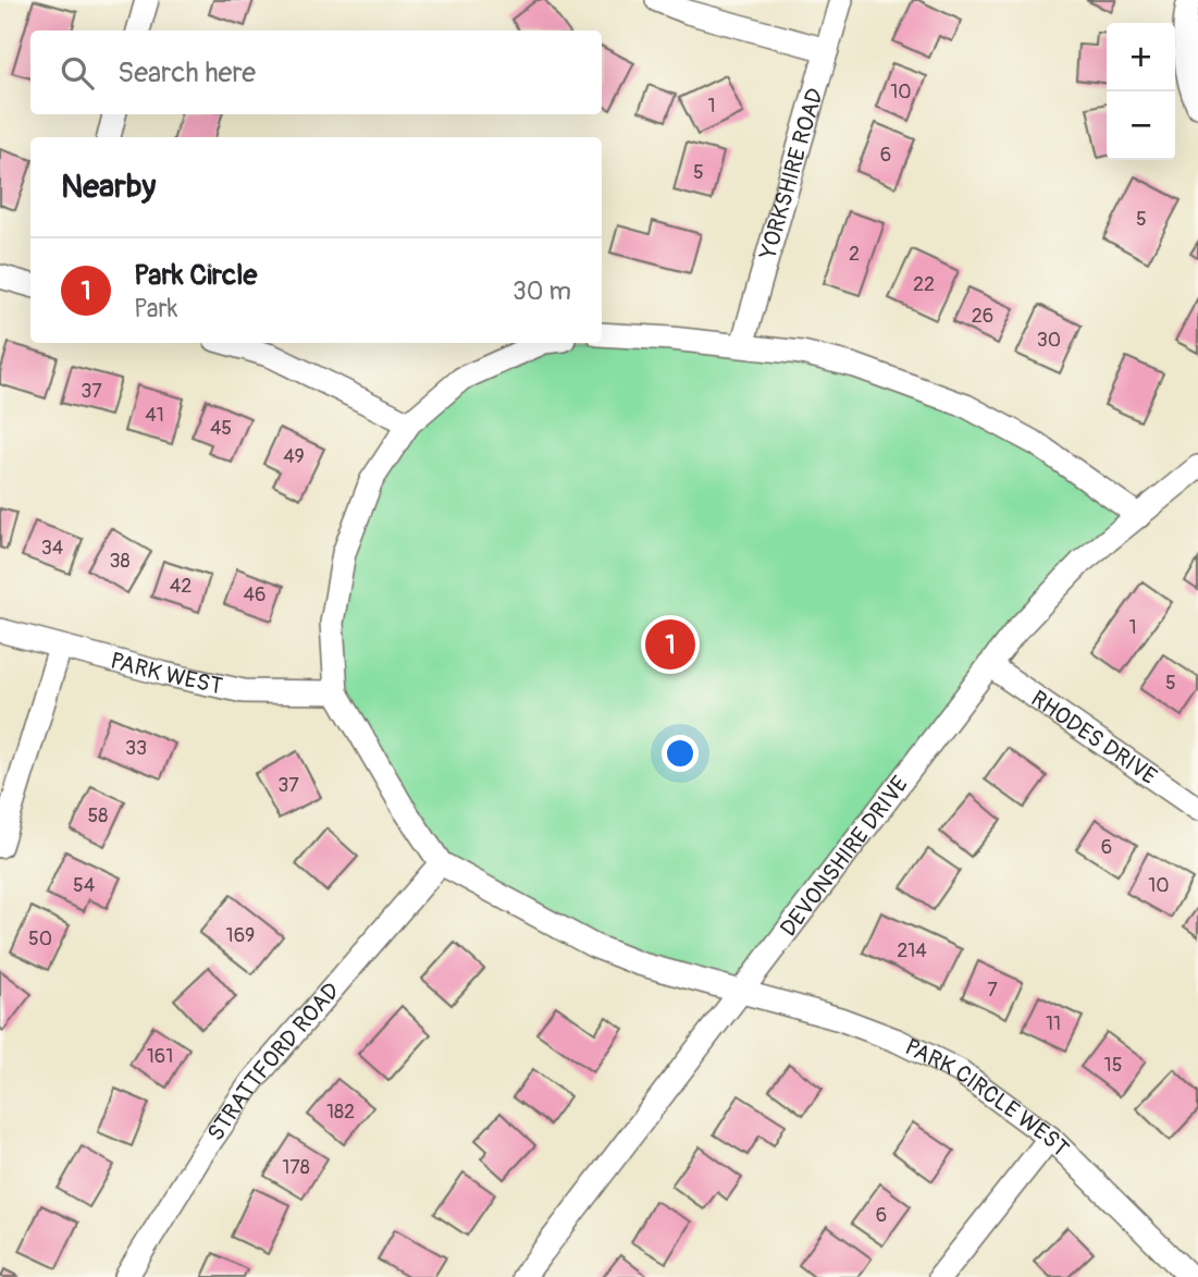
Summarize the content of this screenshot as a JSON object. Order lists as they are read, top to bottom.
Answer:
{
  "streets": {
    "street": [
      "YORKSHIRE ROAD",
      "PARK WEST",
      "RHODES DRIVE",
      "DEVONSHIRE DRIVE",
      "STRATTFORD ROAD",
      "PARK CIRCLE WEST"
    ]
  },
  "crossings": [
    ["RHODES DRIVE", "DEVONSHIRE DRIVE"],
    ["DEVONSHIRE DRIVE", "PARK CIRCLE WEST"],
    ["STRATTFORD ROAD", "PARK CIRCLE WEST"]
  ],
  "house_numbers": [
    "10",
    "1",
    "6",
    "5",
    "5",
    "2",
    "22",
    "26",
    "30",
    "37",
    "41",
    "45",
    "49",
    "34",
    "38",
    "42",
    "46",
    "1",
    "5",
    "33",
    "37",
    "58",
    "6",
    "54",
    "10",
    "169",
    "50",
    "214",
    "7",
    "11",
    "161",
    "15",
    "182",
    "178",
    "6"
  ],
  "page": {
    "map_buttons": ["+", "−"],
    "search": "Search here",
    "heading": "Nearby",
    "list": [
      {
        "mark": "1",
        "name": "Park Circle",
        "note": "Park",
        "value": "30 m"
      }
    ],
    "pins": "1"
  }
}
